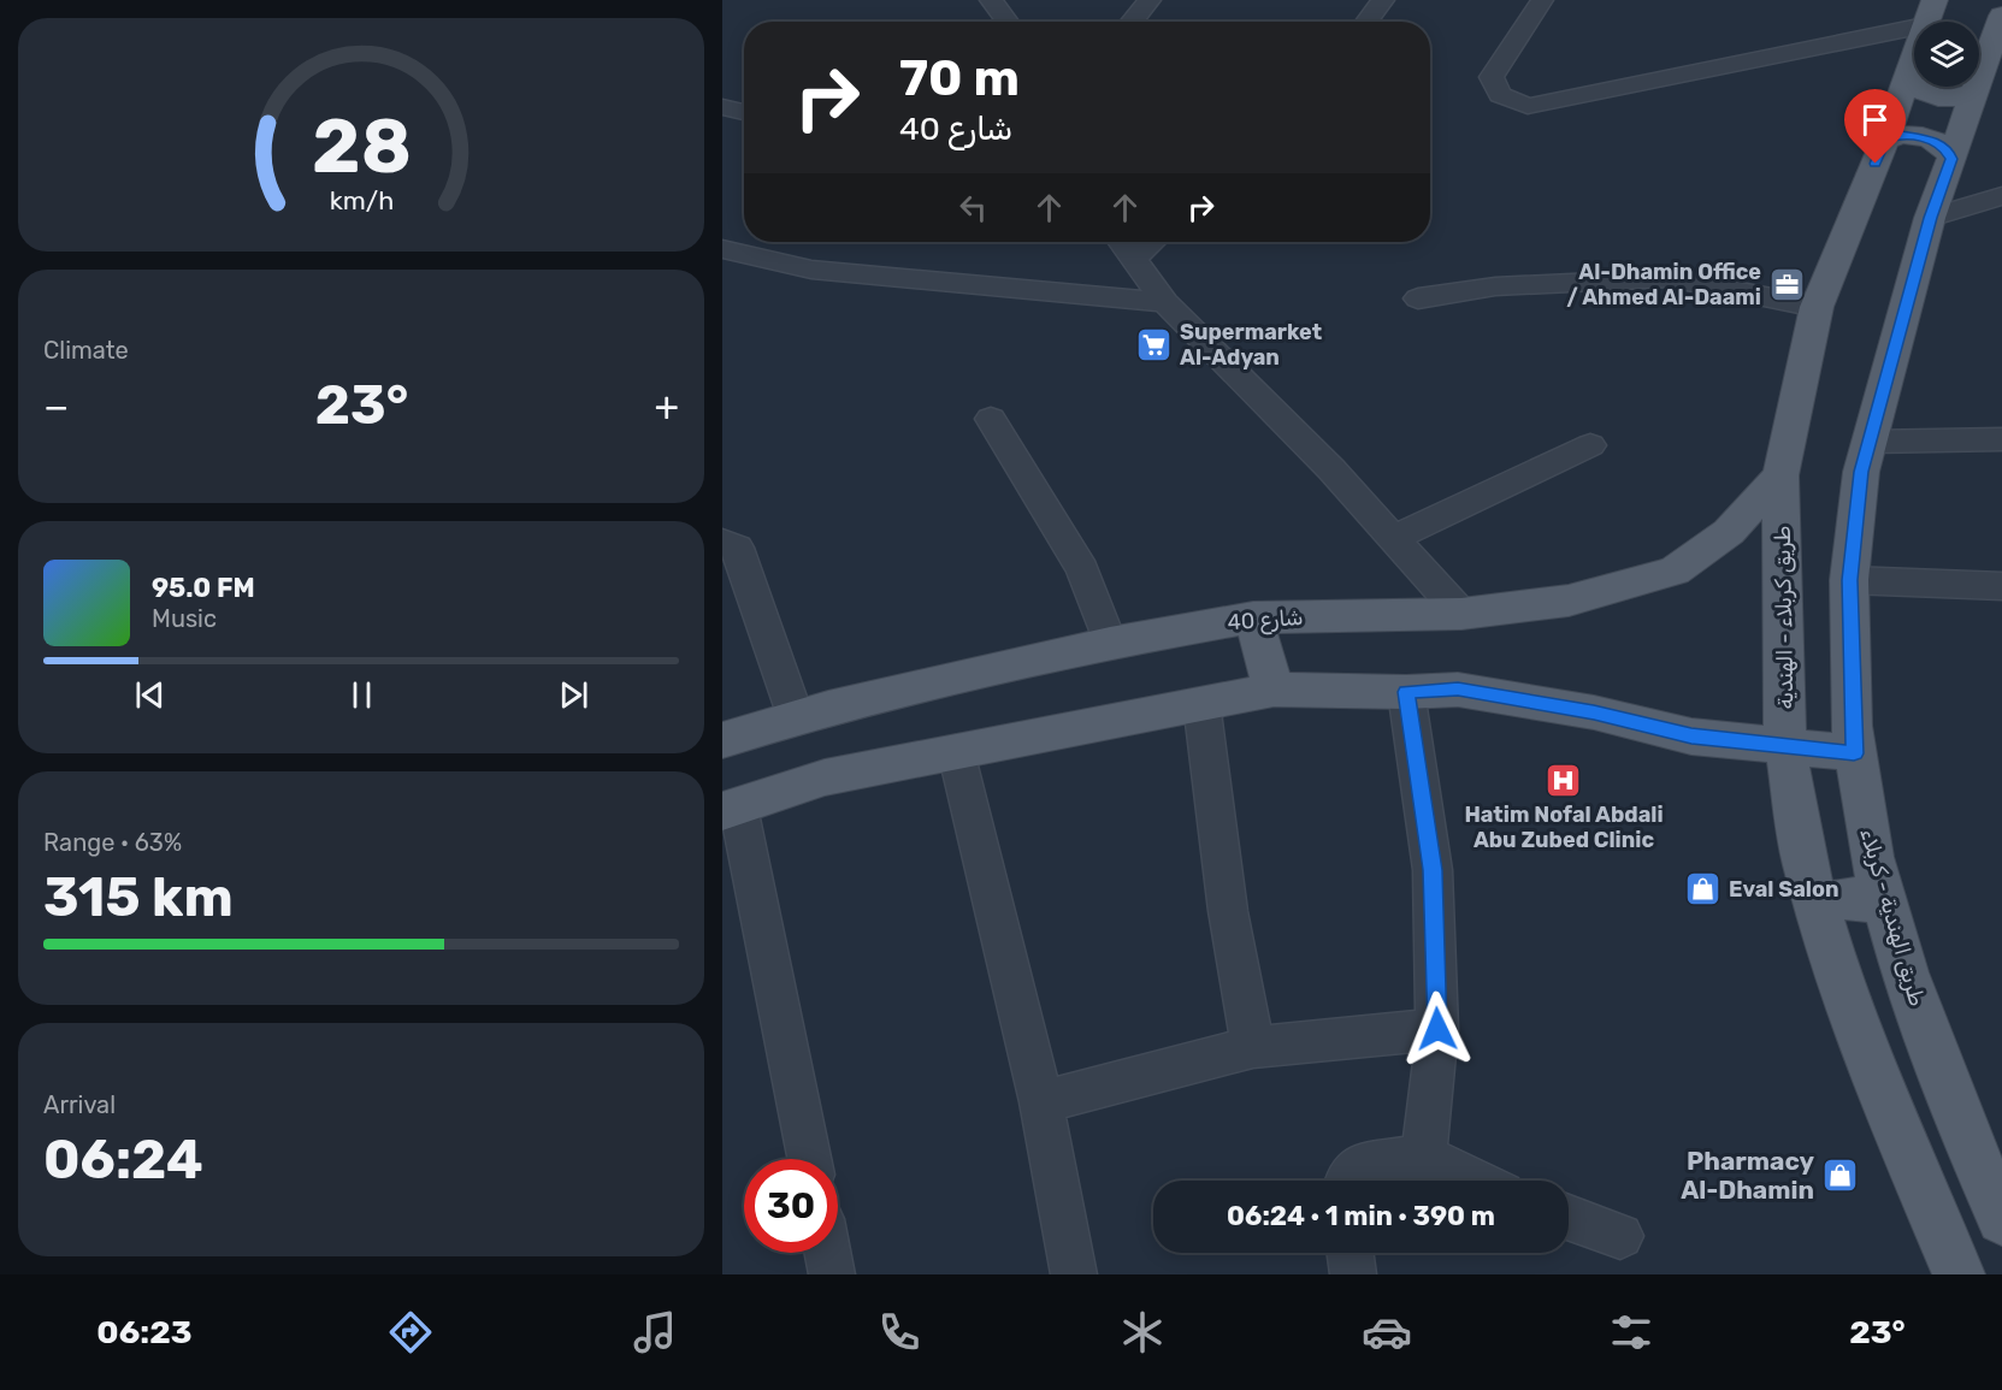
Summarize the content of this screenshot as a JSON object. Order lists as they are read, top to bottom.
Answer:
{
  "streets": {
    "main road": ["طريق كربلاء - الهندية", "شارع 40", "طريق الهندية - كربلاء"]
  },
  "crossings": [
    ["طريق كربلاء - الهندية", "شارع 40"]
  ],
  "places": {
    "office": ["Al-Dhamin Office / Ahmed Al-Daami"],
    "supermarket": ["Supermarket Al-Adyan"],
    "hospital": ["Hatim Nofal Abdali Abu Zubed Clinic"],
    "shop": ["Eval Salon", "Pharmacy Al-Dhamin"]
  },
  "page": {
    "turn": ["70 m", "شارع 40"],
    "tile": [
      "Climate",
      ["Range · 63%", "315 km"],
      ["Arrival", "06:24"]
    ],
    "heat": ["−", "23°", "+"],
    "song": ["95.0 FM", "Music"],
    "limit": "30",
    "trip": "06:24 · 1 min · 390 m",
    "tabs": ["06:23", "23°"],
    "gauge": ["28", "km/h"]
  }
}
